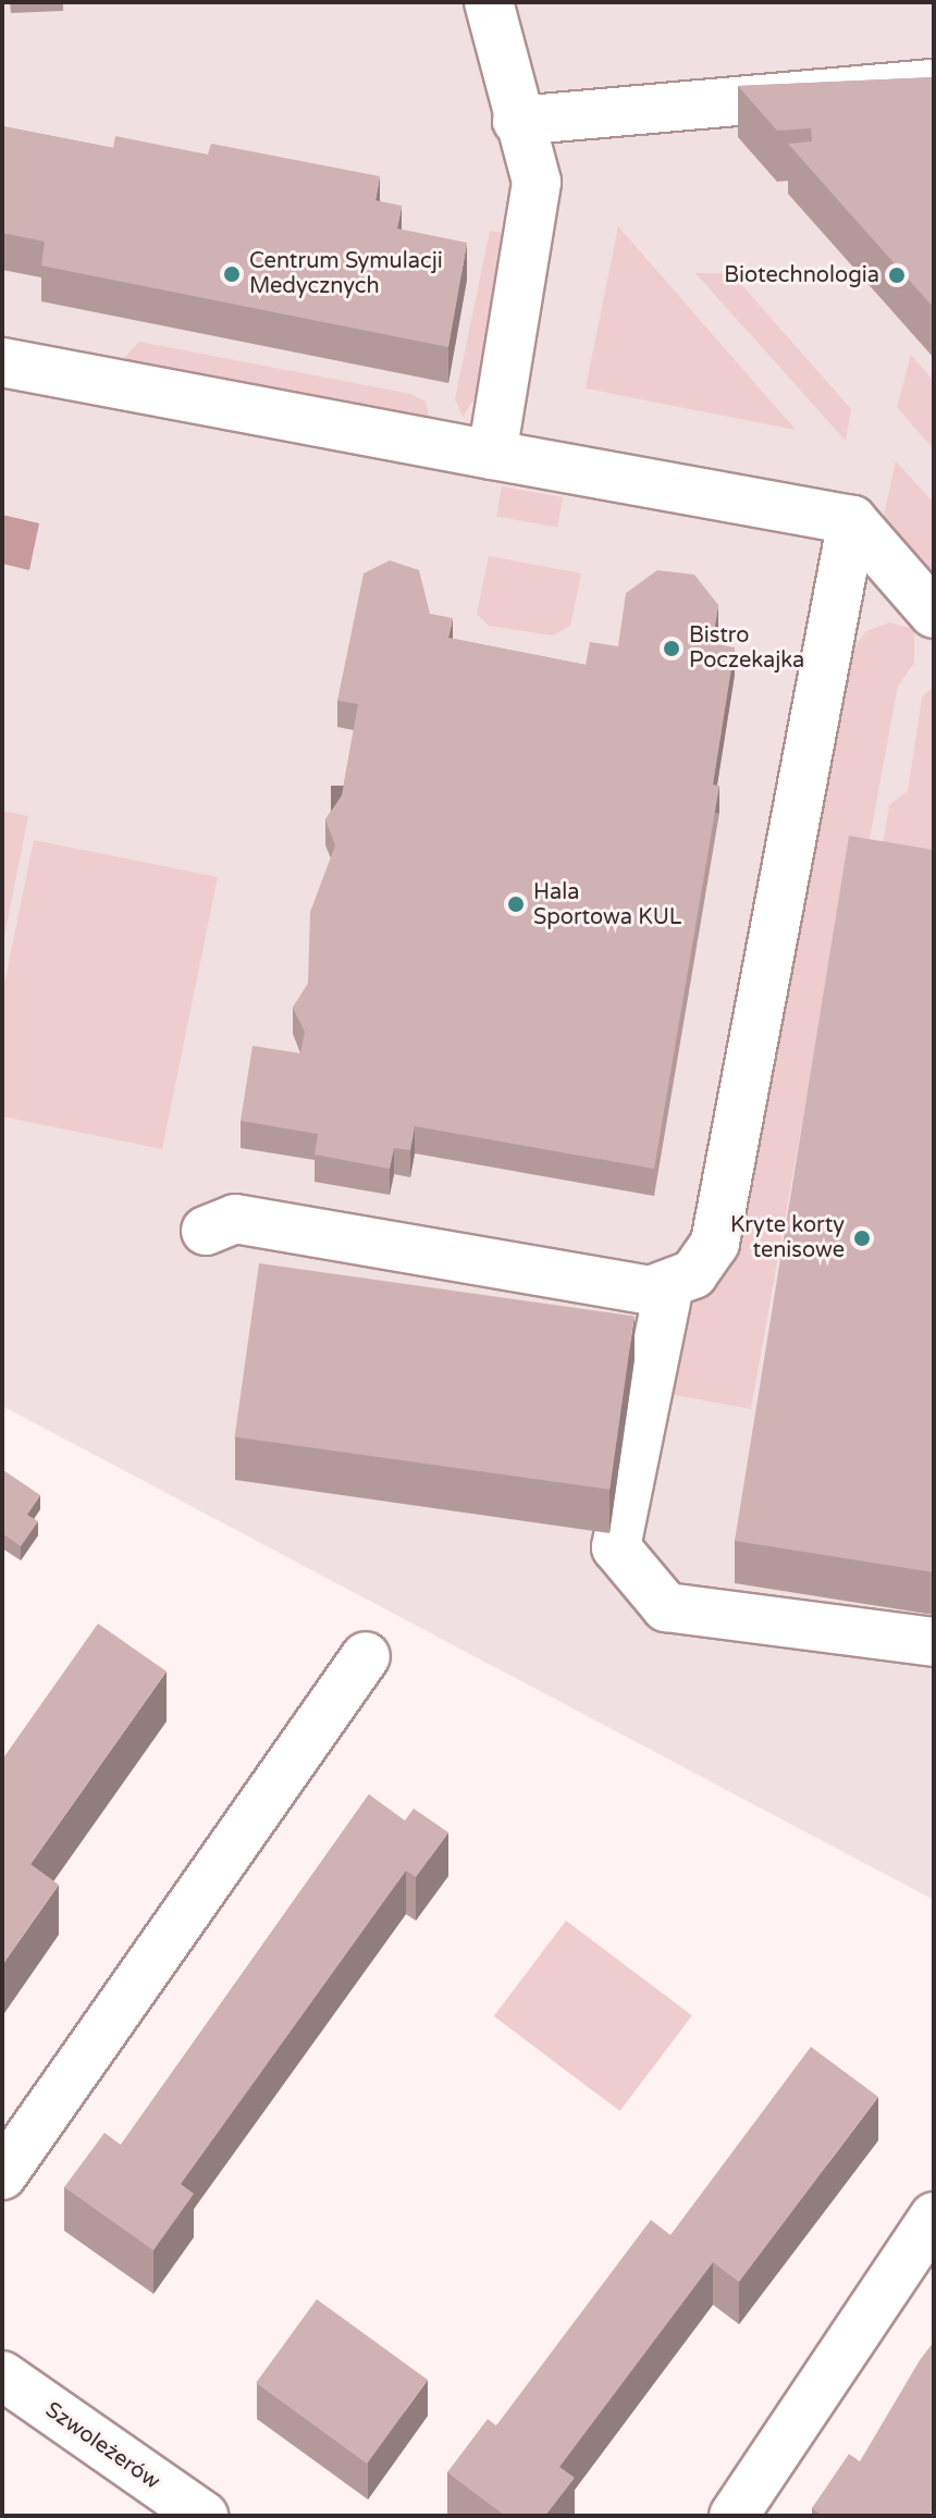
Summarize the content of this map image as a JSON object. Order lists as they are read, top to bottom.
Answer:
{
  "streets": {
    "street": ["Szwoleżerów"]
  },
  "places": [
    "Centrum Symulacji Medycznych",
    "Biotechnologia",
    "Bistro Poczekajka",
    "Hala Sportowa KUL",
    "Kryte korty tenisowe"
  ]
}
